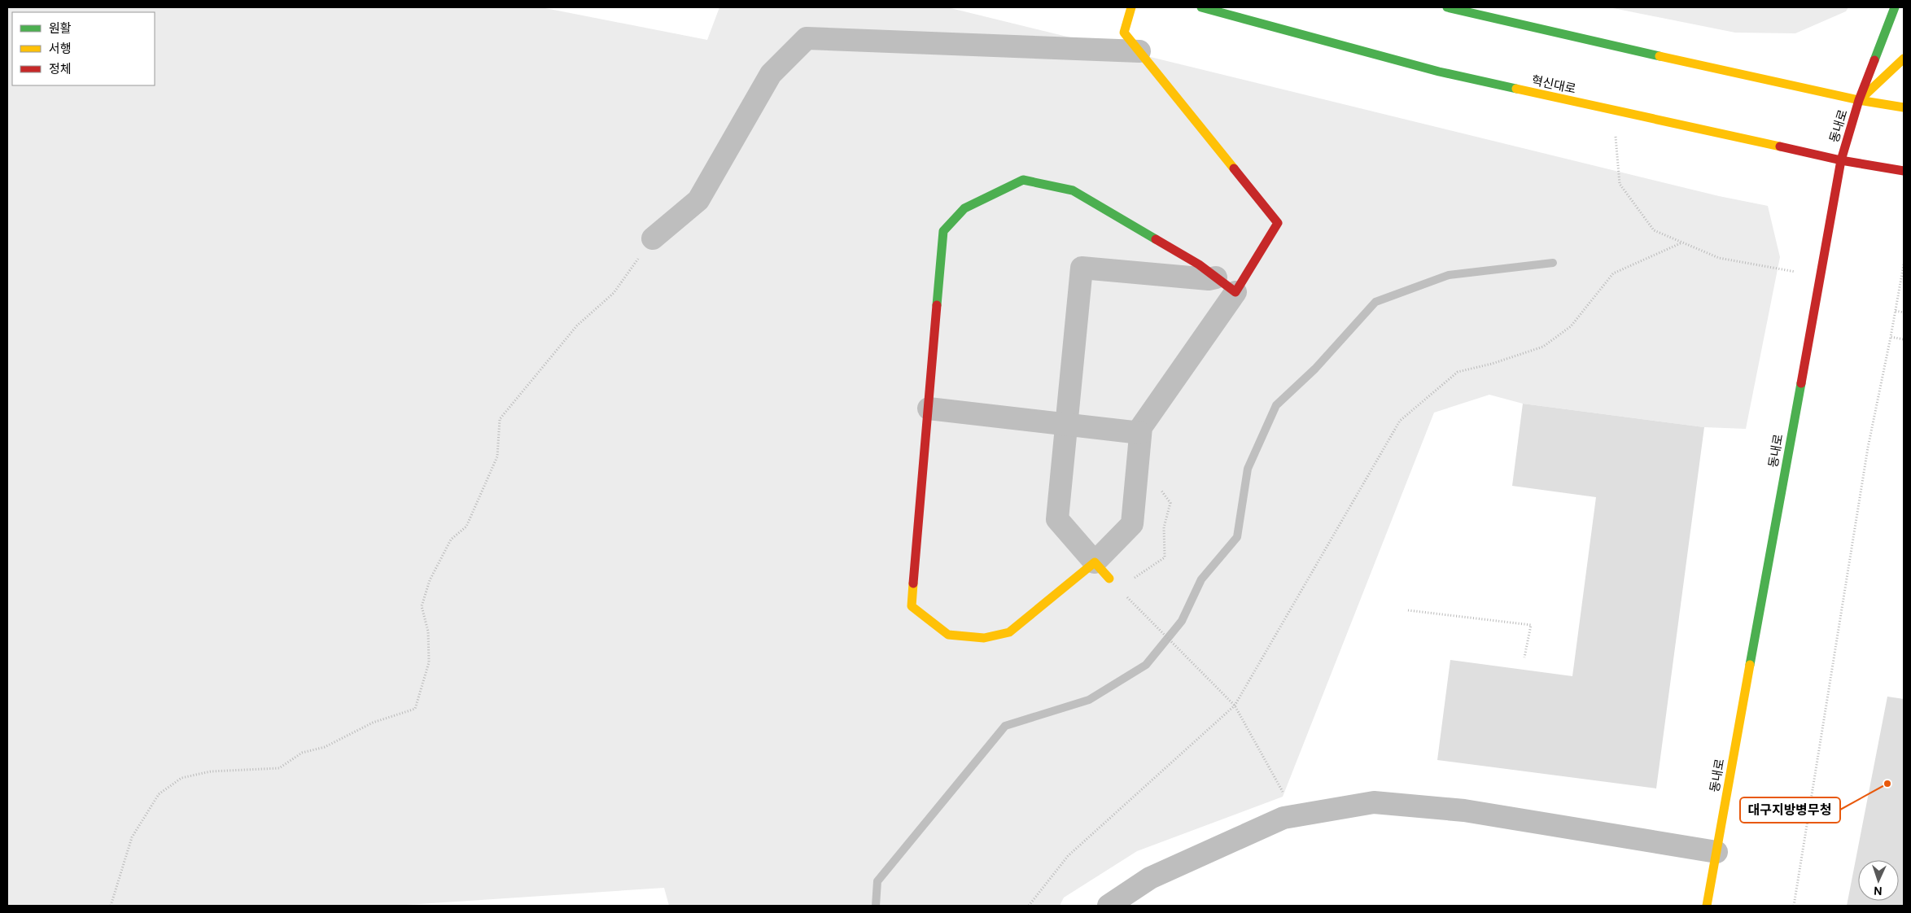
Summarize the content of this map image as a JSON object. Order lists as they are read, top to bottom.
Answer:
{
  "streets": {
    "street": ["혁신대로", "동내로"]
  },
  "crossings": [
    ["혁신대로", "동내로"]
  ],
  "places": ["대구지방병무청"],
  "legend": ["원활", "서행", "정체"],
  "north": "bottom"
}
